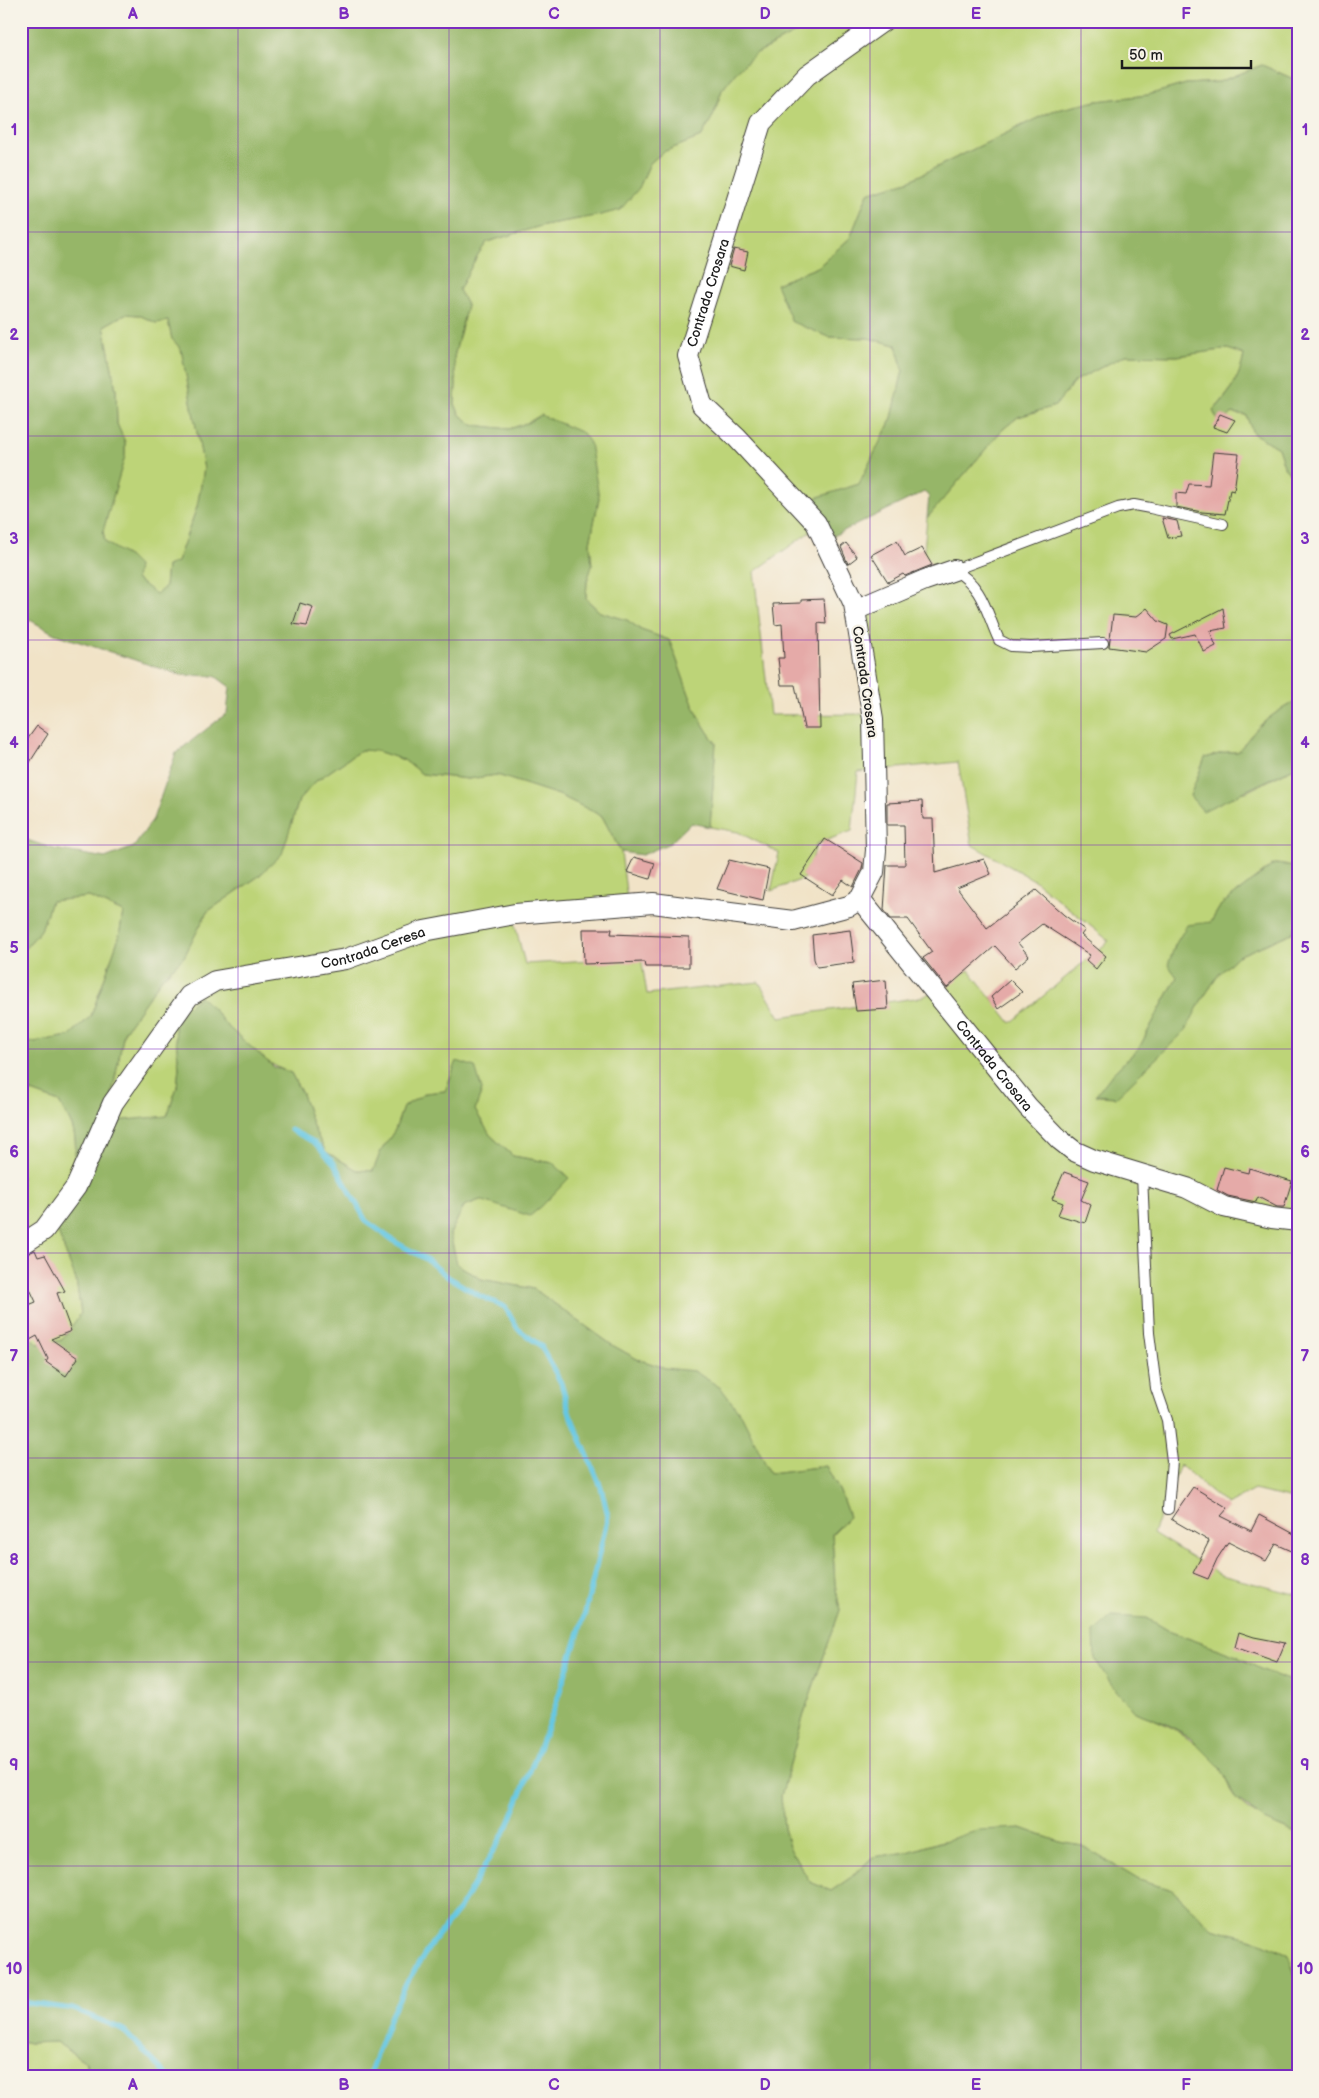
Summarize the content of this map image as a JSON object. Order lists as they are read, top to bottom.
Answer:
{
  "streets": {
    "street": ["Contrada Crosara", "Contrada Ceresa"]
  },
  "crossings": [
    ["Contrada Crosara", "Contrada Ceresa"]
  ],
  "scale_bar": "50 m",
  "grid": {
    "columns": [
      "A",
      "B",
      "C",
      "D",
      "E",
      "F"
    ],
    "rows": [
      "1",
      "2",
      "3",
      "4",
      "5",
      "6",
      "7",
      "8",
      "9",
      "10"
    ]
  }
}
